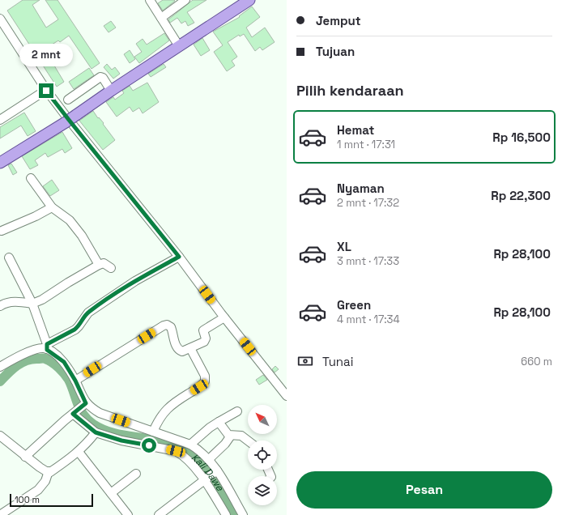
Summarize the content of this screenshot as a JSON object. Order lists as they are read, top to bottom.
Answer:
{
  "water": ["Kali Dawe"],
  "scale_bar": "100 m",
  "north": "top left",
  "page": {
    "banner": ["Jemput", "Tujuan"],
    "bubble": "2 mnt",
    "heading": "Pilih kendaraan",
    "list": [
      {
        "name": "Hemat",
        "note": "1 mnt · 17:31",
        "value": "Rp 16,500"
      },
      {
        "name": "Nyaman",
        "note": "2 mnt · 17:32",
        "value": "Rp 22,300"
      },
      {
        "name": "XL",
        "note": "3 mnt · 17:33",
        "value": "Rp 28,100"
      },
      {
        "name": "Green",
        "note": "4 mnt · 17:34",
        "value": "Rp 28,100"
      }
    ],
    "pay": ["Tunai", "660 m"],
    "buttons": "Pesan",
    "scale": "100 m"
  }
}
